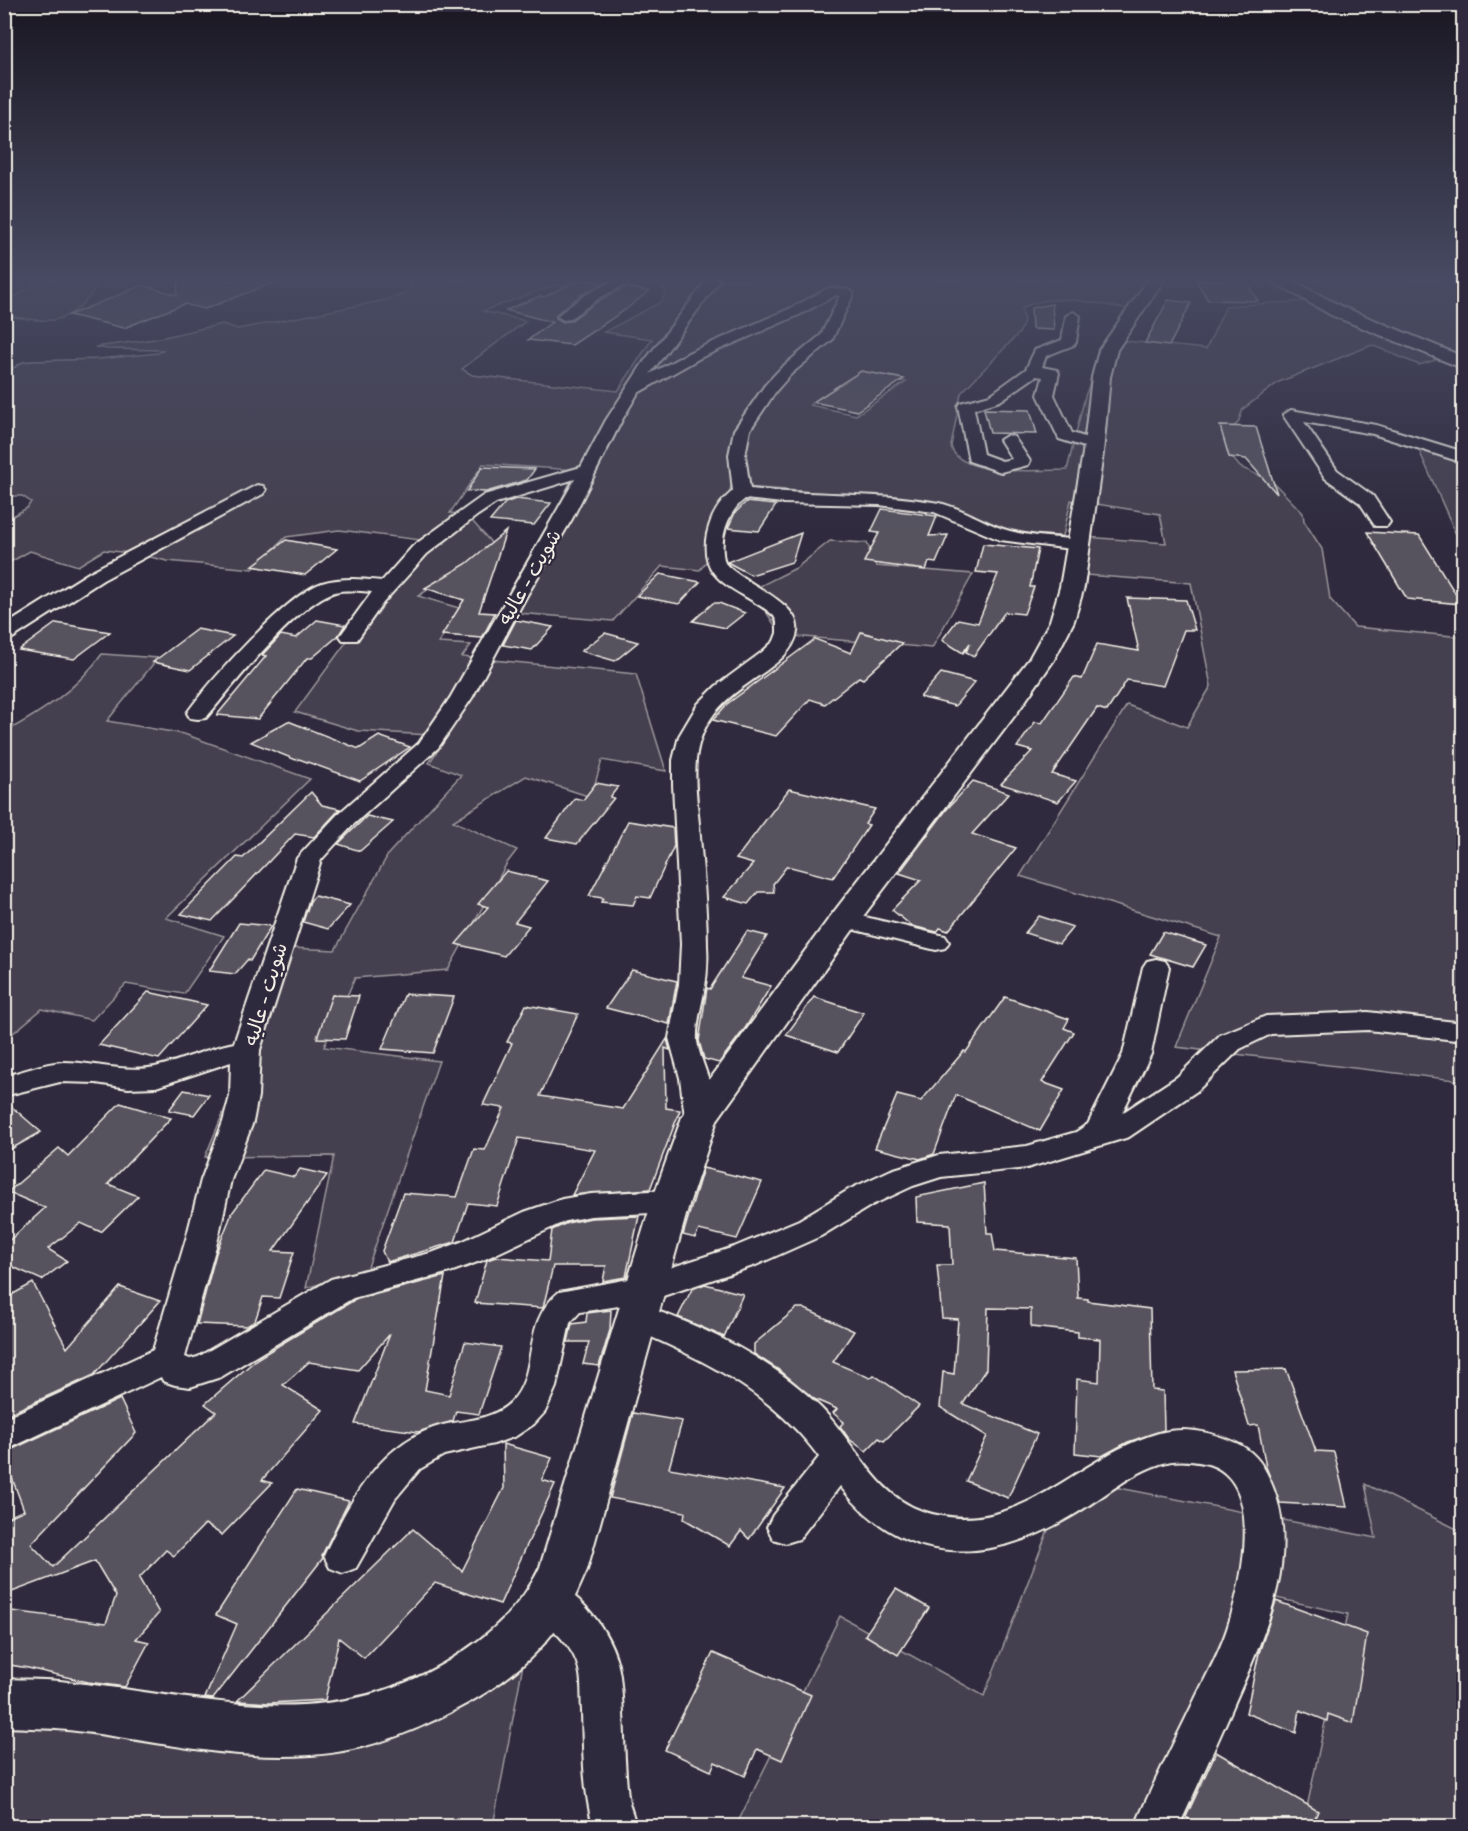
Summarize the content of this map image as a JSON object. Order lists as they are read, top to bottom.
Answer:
{
  "streets": {
    "street": ["شويت - عاليه"]
  }
}
